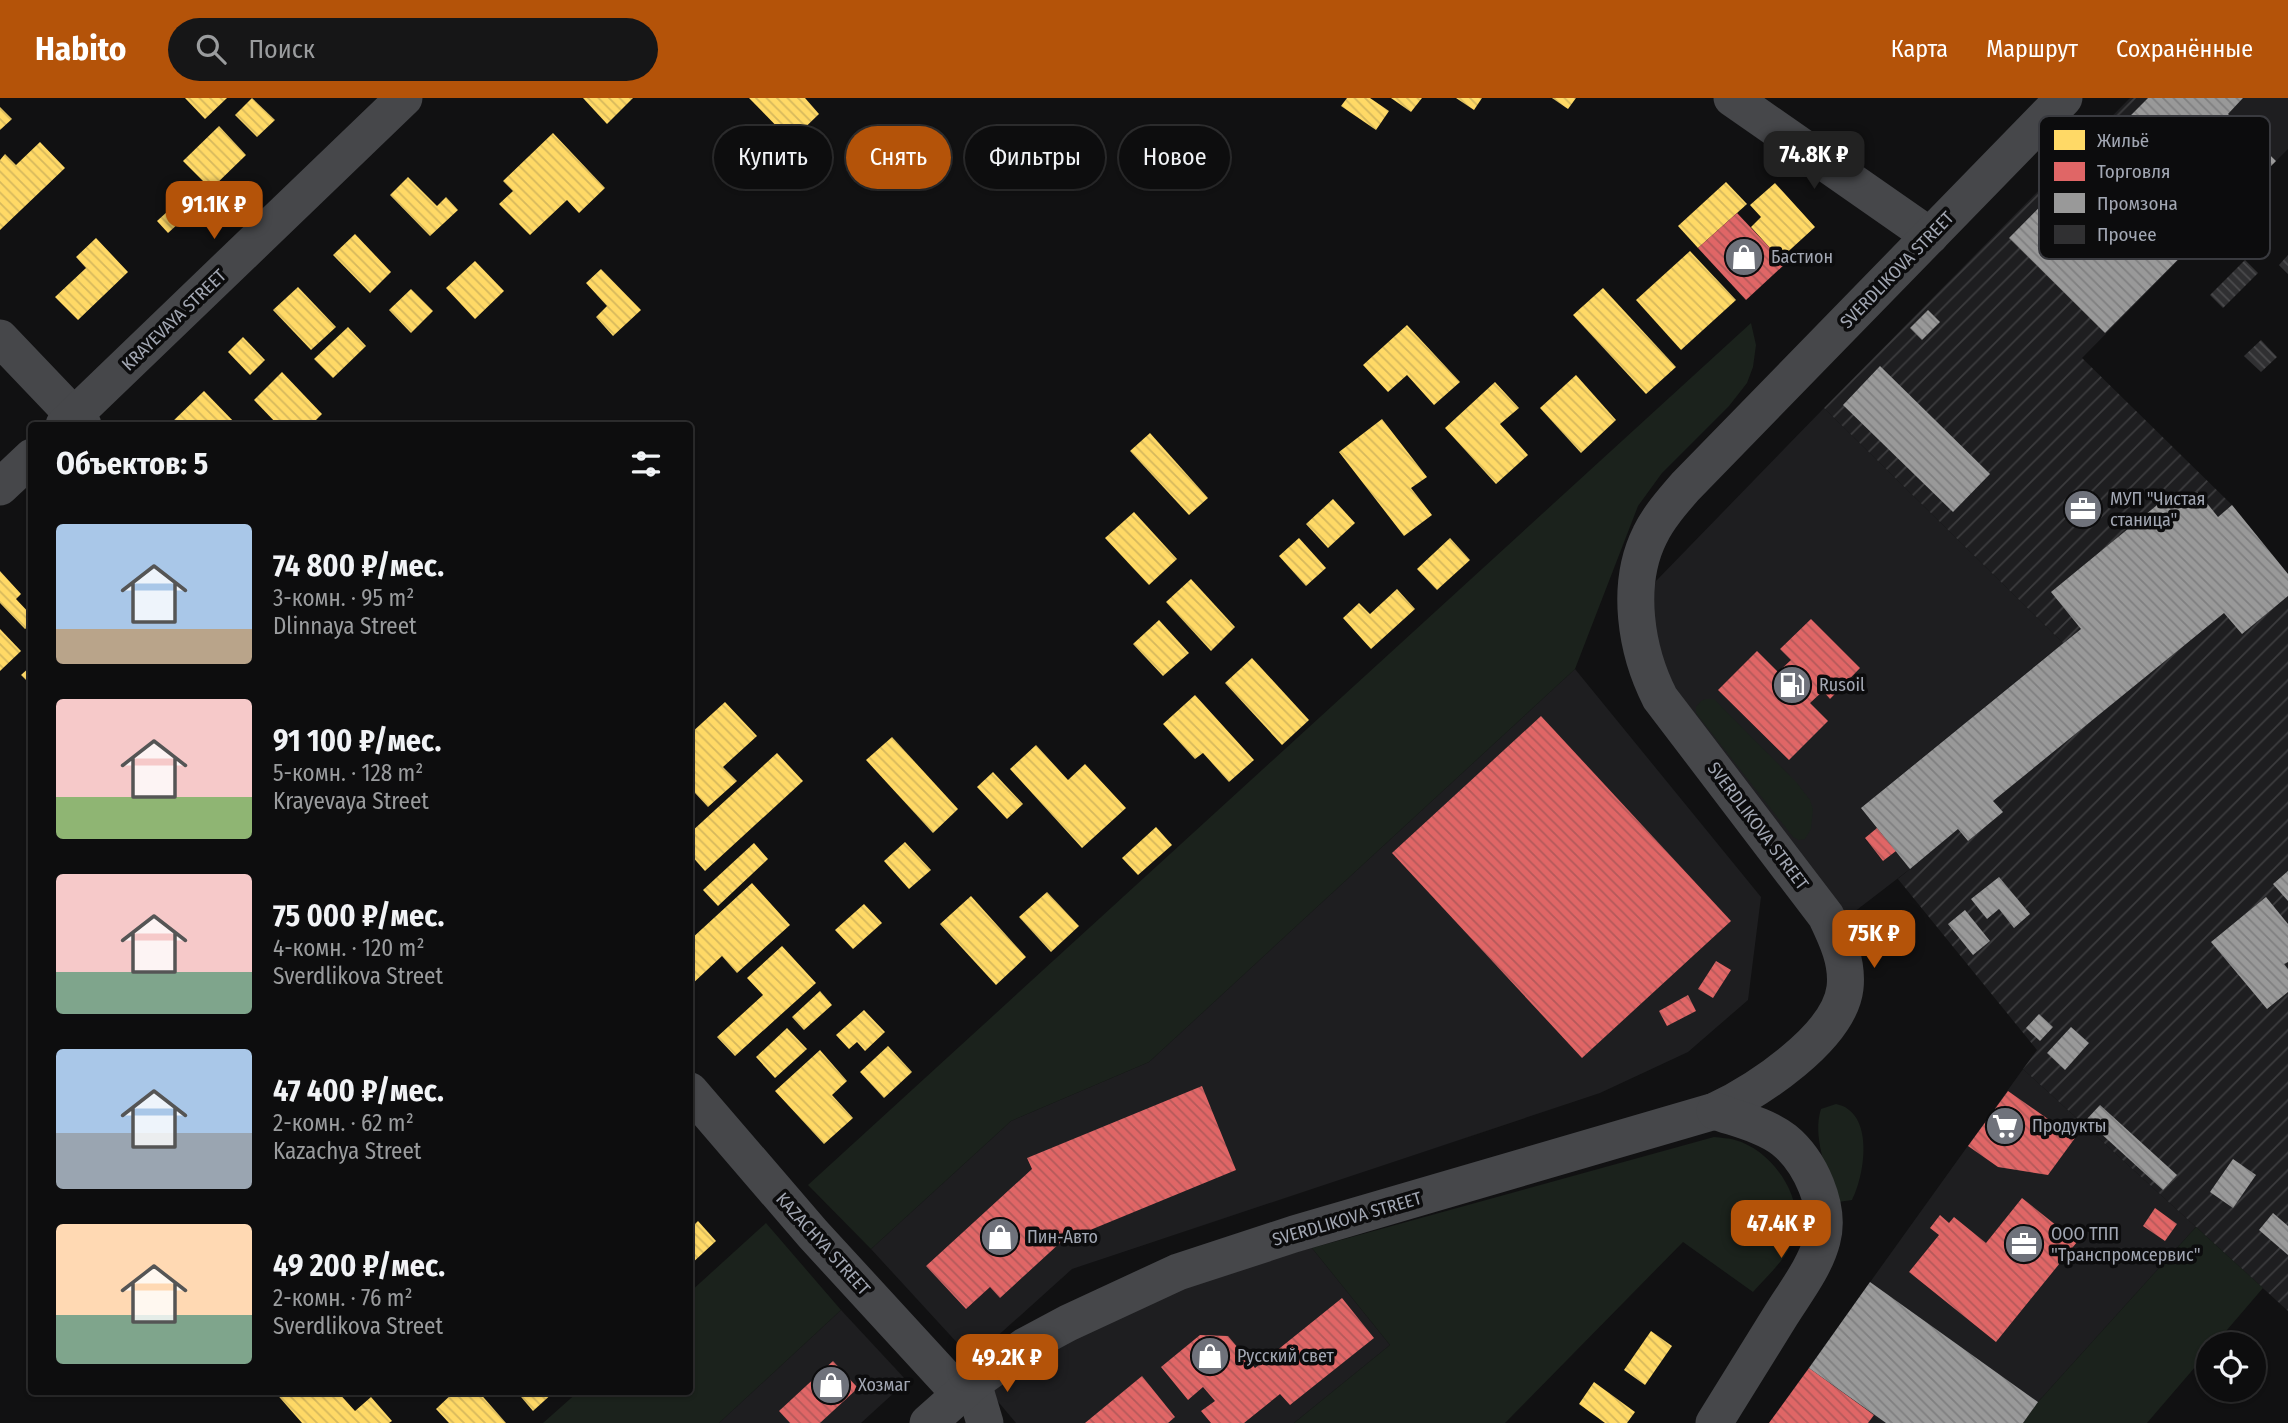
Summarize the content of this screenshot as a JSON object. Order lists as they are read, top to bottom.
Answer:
{
  "streets": {
    "street": ["SVERDLIKOVA STREET", "KRAYEVAYA STREET", "KAZACHYA STREET"]
  },
  "crossings": [
    ["SVERDLIKOVA STREET", "KAZACHYA STREET"]
  ],
  "places": {
    "shop": [
      "Бастион",
      "Пин-Авто",
      "Русский свет",
      "Хозмаг"
    ],
    "office": ["МУП \"Чистая станица\"", "ООО ТПП \"Транспромсервис\""],
    "fuel station": ["Rusoil"],
    "supermarket": ["Продукты"]
  },
  "legend": [
    "Жильё",
    "Торговля",
    "Промзона",
    "Прочее"
  ],
  "page": {
    "header": "Habito",
    "search": "Поиск",
    "nav": ["Карта", "Маршрут", "Сохранённые"],
    "chip": [
      "Купить",
      "Снять",
      "Фильтры",
      "Новое"
    ],
    "price": [
      "74.8K ₽",
      "91.1K ₽",
      "75K ₽",
      "47.4K ₽",
      "49.2K ₽"
    ],
    "heading": "Объектов: 5",
    "list": [
      {
        "name": "74 800 ₽/мес.",
        "note": "3-комн. · 95 m² · Dlinnaya Street"
      },
      {
        "name": "91 100 ₽/мес.",
        "note": "5-комн. · 128 m² · Krayevaya Street"
      },
      {
        "name": "75 000 ₽/мес.",
        "note": "4-комн. · 120 m² · Sverdlikova Street"
      },
      {
        "name": "47 400 ₽/мес.",
        "note": "2-комн. · 62 m² · Kazachya Street"
      },
      {
        "name": "49 200 ₽/мес.",
        "note": "2-комн. · 76 m² · Sverdlikova Street"
      }
    ]
  }
}
